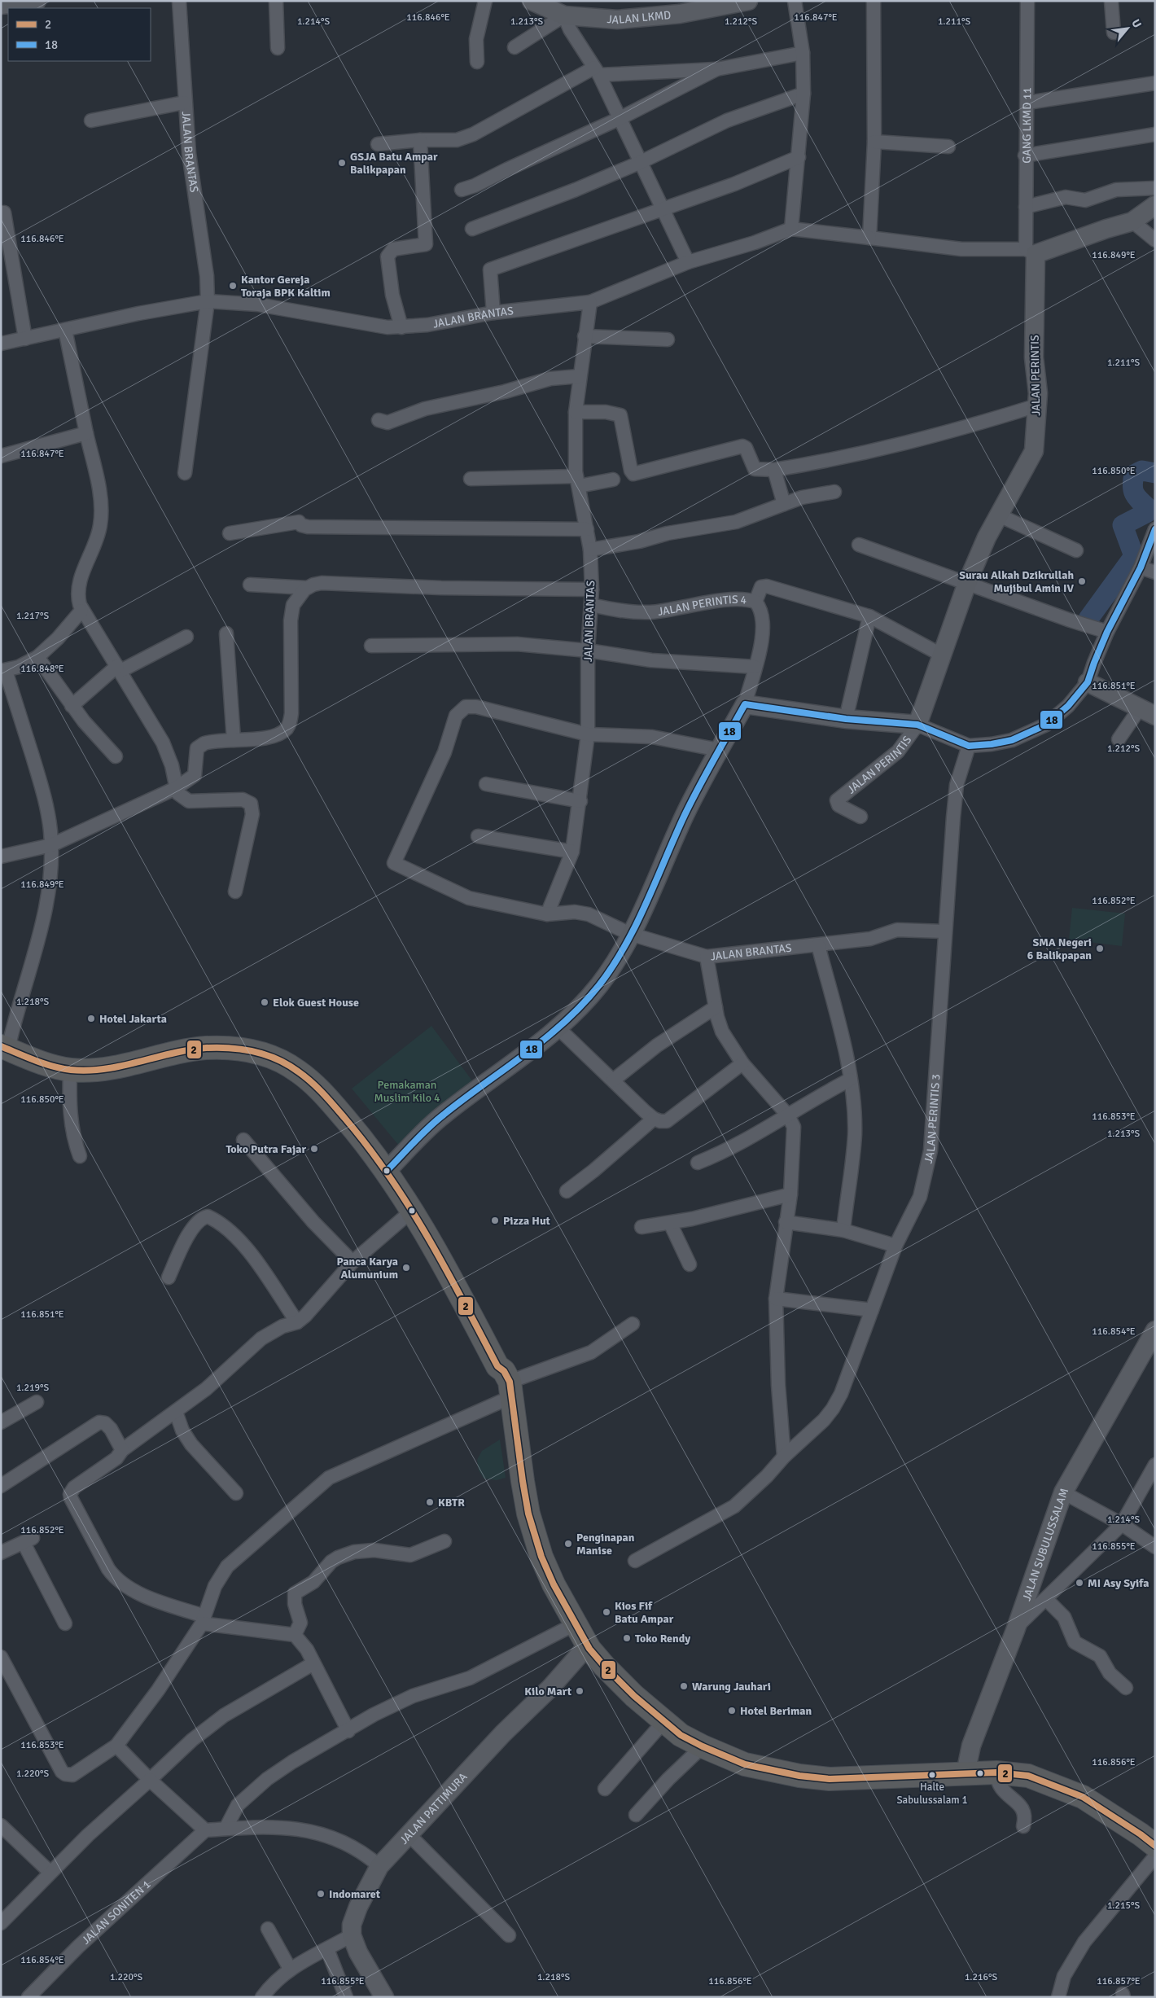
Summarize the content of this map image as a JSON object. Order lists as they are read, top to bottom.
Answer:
{
  "streets": {
    "street": [
      "JALAN LKMD",
      "GANG LKMD 11",
      "JALAN BRANTAS",
      "JALAN PERINTIS",
      "JALAN PERINTIS 4",
      "JALAN PERINTIS 3",
      "JALAN SUBULUSSALAM",
      "JALAN PATTIMURA",
      "JALAN SONITEN 1"
    ]
  },
  "crossings": [
    ["GANG LKMD 11", "JALAN PERINTIS"],
    ["JALAN BRANTAS", "JALAN PERINTIS 4"],
    ["JALAN BRANTAS", "JALAN PERINTIS 3"],
    ["JALAN PERINTIS", "JALAN PERINTIS 4"],
    ["JALAN PERINTIS", "JALAN PERINTIS 3"]
  ],
  "parks": ["Pemakaman Muslim Kilo 4"],
  "places": [
    "GSJA Batu Ampar Balikpapan",
    "Kantor Gereja Toraja BPK Kaltim",
    "Surau Alkah Dzikrullah Mujibul Amin IV",
    "SMA Negeri 6 Balikpapan",
    "Elok Guest House",
    "Hotel Jakarta",
    "Toko Putra Fajar",
    "Pizza Hut",
    "Panca Karya Alumunium",
    "KBTR",
    "Penginapan Manise",
    "MI Asy Syifa",
    "Kios Fif Batu Ampar",
    "Toko Rendy",
    "Warung Jauhari",
    "Kilo Mart",
    "Hotel Beriman",
    "Halte Sabulussalam 1",
    "Indomaret"
  ],
  "lines": ["transit line 18", "transit line 2"],
  "legend": ["2", "18"],
  "north": "top right",
  "coordinates": [
    "116.846°E",
    "116.847°E",
    "1.214°S",
    "1.213°S",
    "1.212°S",
    "1.211°S",
    "116.849°E",
    "116.850°E",
    "1.217°S",
    "116.848°E",
    "116.851°E",
    "116.852°E",
    "1.218°S",
    "116.853°E",
    "116.854°E",
    "1.219°S",
    "116.855°E",
    "116.856°E",
    "1.220°S",
    "1.215°S",
    "1.216°S",
    "116.857°E"
  ]
}
